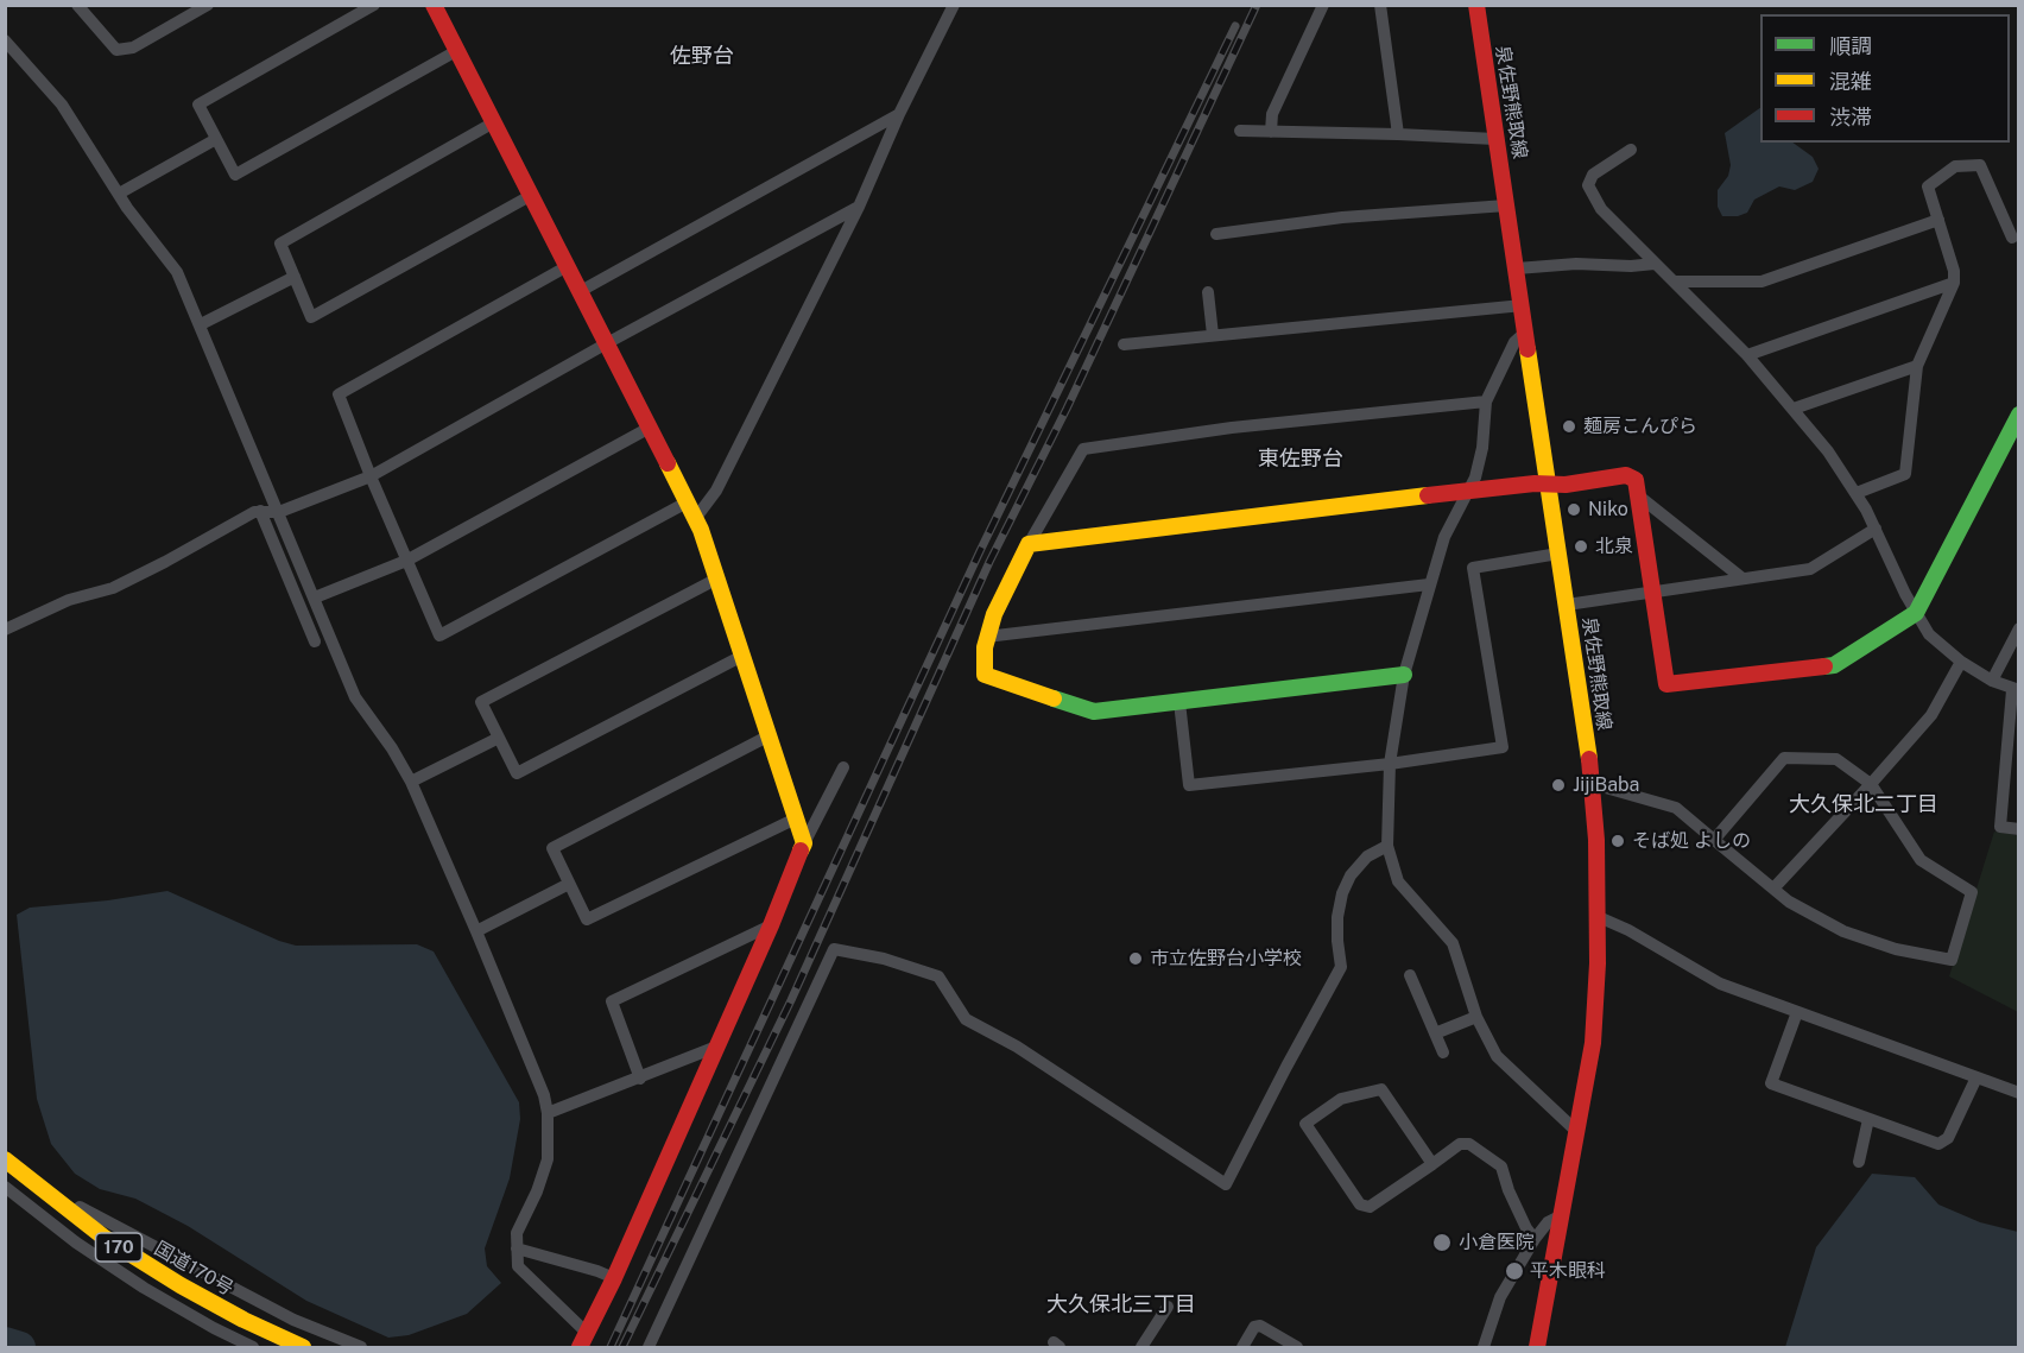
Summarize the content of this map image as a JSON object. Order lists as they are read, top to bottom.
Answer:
{
  "streets": {
    "main road": ["泉佐野熊取線", "170", "国道170号"]
  },
  "districts": [
    "佐野台",
    "東佐野台",
    "大久保北二丁目",
    "大久保北三丁目"
  ],
  "places": [
    "麺房こんぴら",
    "Niko",
    "北泉",
    "JijiBaba",
    "そば処 よしの",
    "市立佐野台小学校",
    "小倉医院",
    "平木眼科"
  ],
  "legend": ["順調", "混雑", "渋滞"]
}
